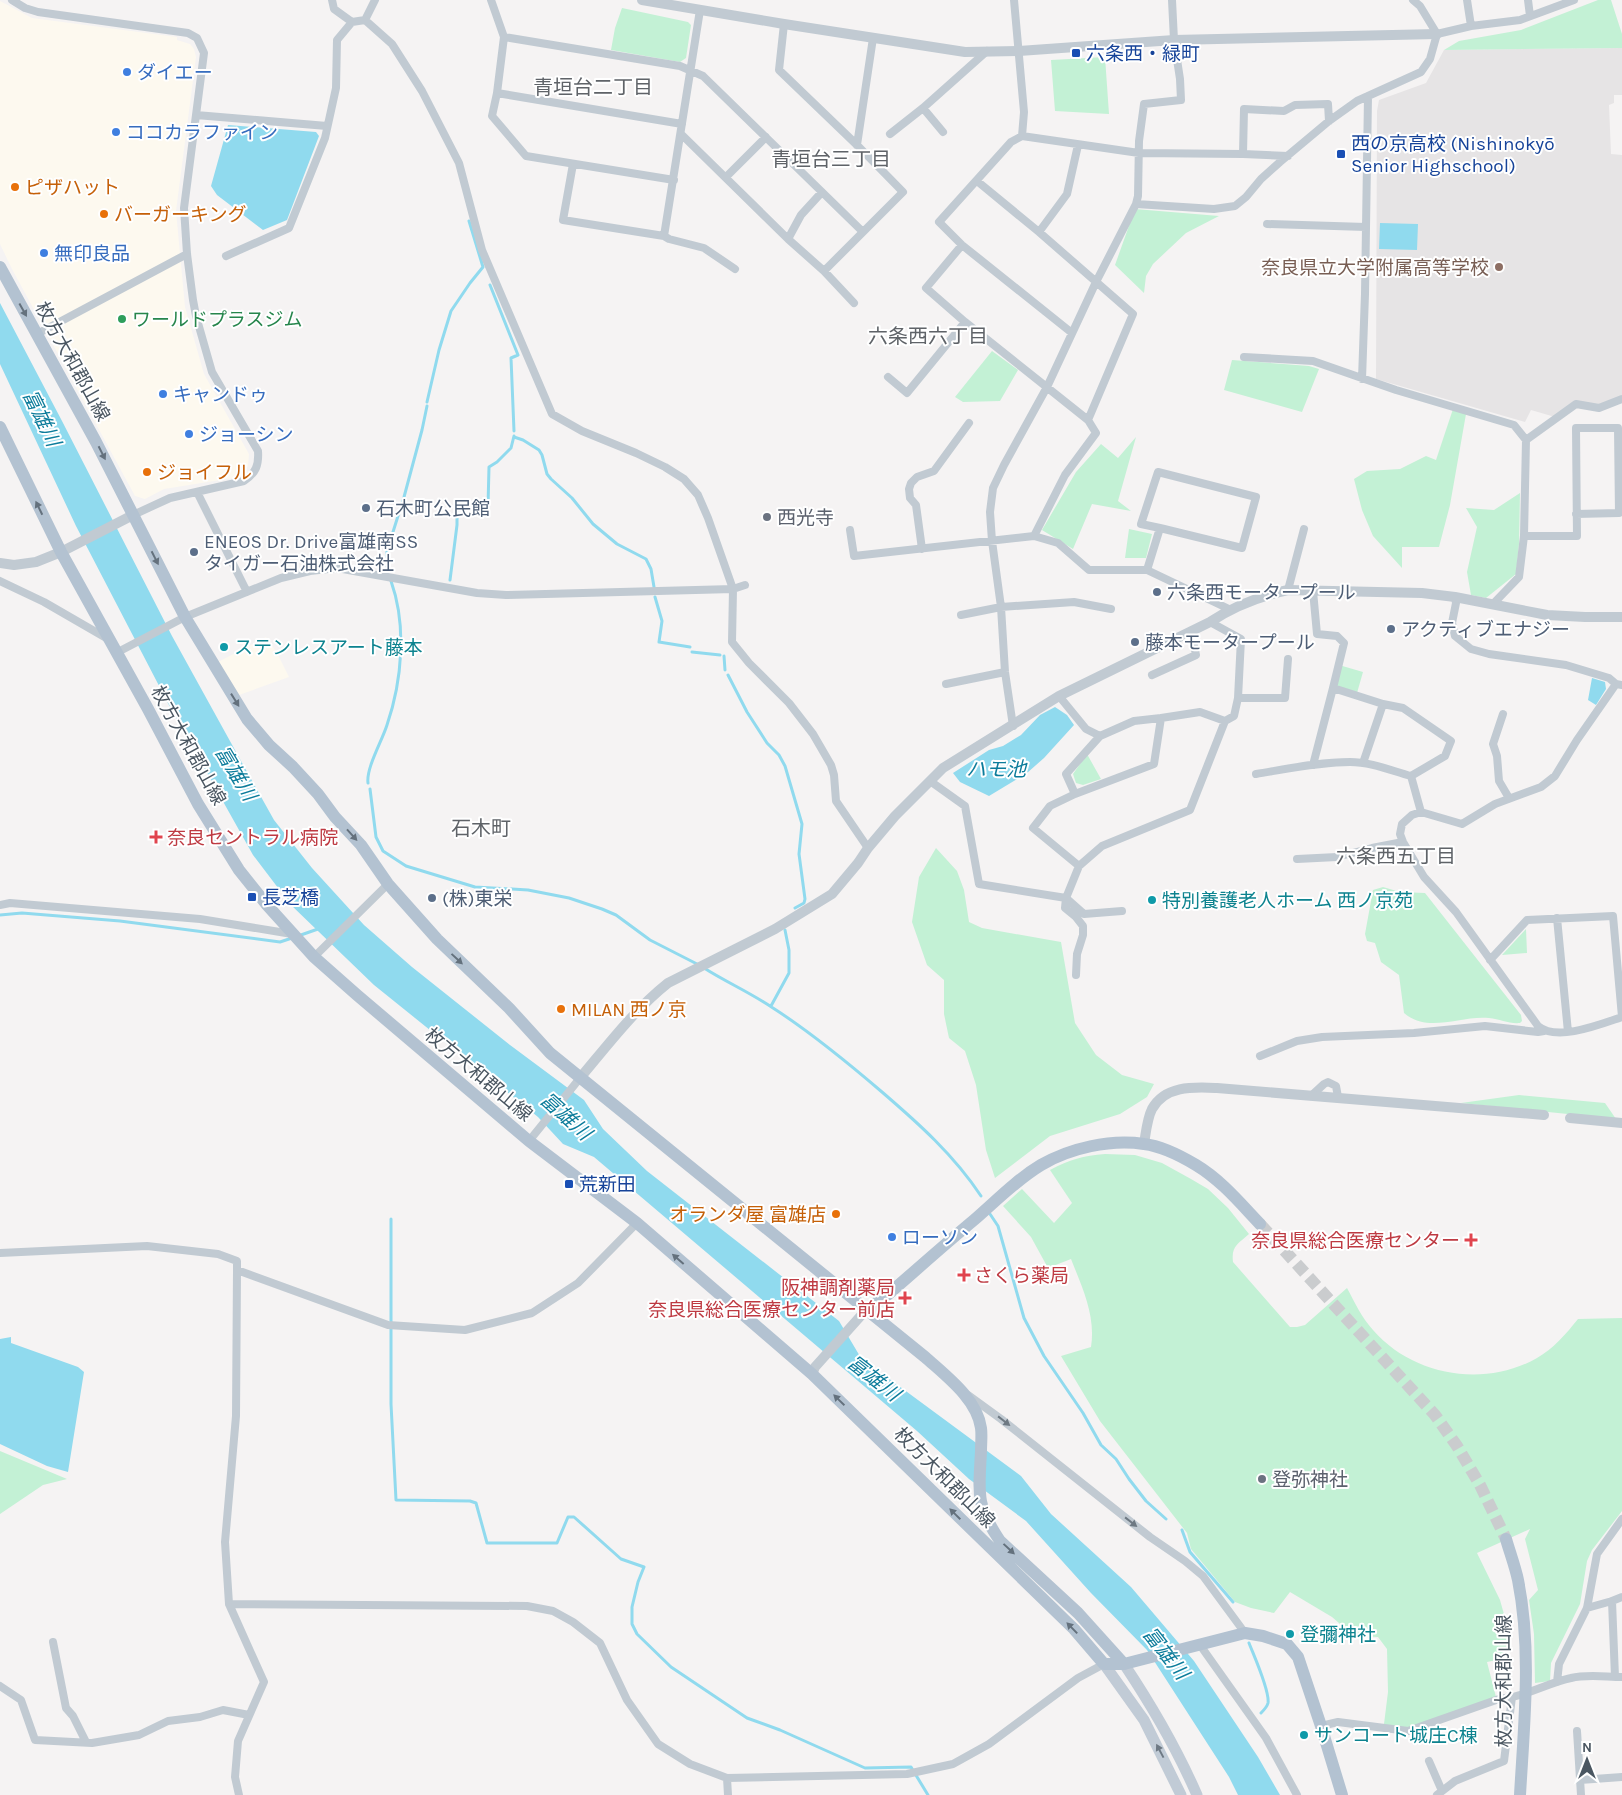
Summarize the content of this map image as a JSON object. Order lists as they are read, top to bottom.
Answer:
{
  "streets": {
    "main road": ["枚方大和郡山線"]
  },
  "districts": [
    "青垣台二丁目",
    "青垣台三丁目",
    "六条西六丁目",
    "石木町",
    "六条西五丁目"
  ],
  "water": ["富雄川", "ハモ池"],
  "places": {
    "transit": [
      "六条西・緑町",
      "西の京高校 (Nishinokyō Senior Highschool)",
      "長芝橋",
      "荒新田"
    ],
    "other": [
      "ダイエー",
      "ココカラファイン",
      "ピザハット",
      "バーガーキング",
      "無印良品",
      "奈良県立大学附属高等学校",
      "ワールドプラスジム",
      "キャンドゥ",
      "ジョーシン",
      "ジョイフル",
      "石木町公民館",
      "西光寺",
      "ENEOS Dr. Drive富雄南SS タイガー石油株式会社",
      "六条西モータープール",
      "アクティブエナジー",
      "藤本モータープール",
      "ステンレスアート藤本",
      "(株)東栄",
      "特別養護老人ホーム 西ノ京苑",
      "MILAN 西ノ京",
      "オランダ屋 富雄店",
      "ローソン",
      "登弥神社",
      "登彌神社",
      "サンコート城庄C棟"
    ],
    "health": [
      "奈良セントラル病院",
      "奈良県総合医療センター",
      "さくら薬局",
      "阪神調剤薬局 奈良県総合医療センター前店"
    ]
  },
  "north": "top"
}
